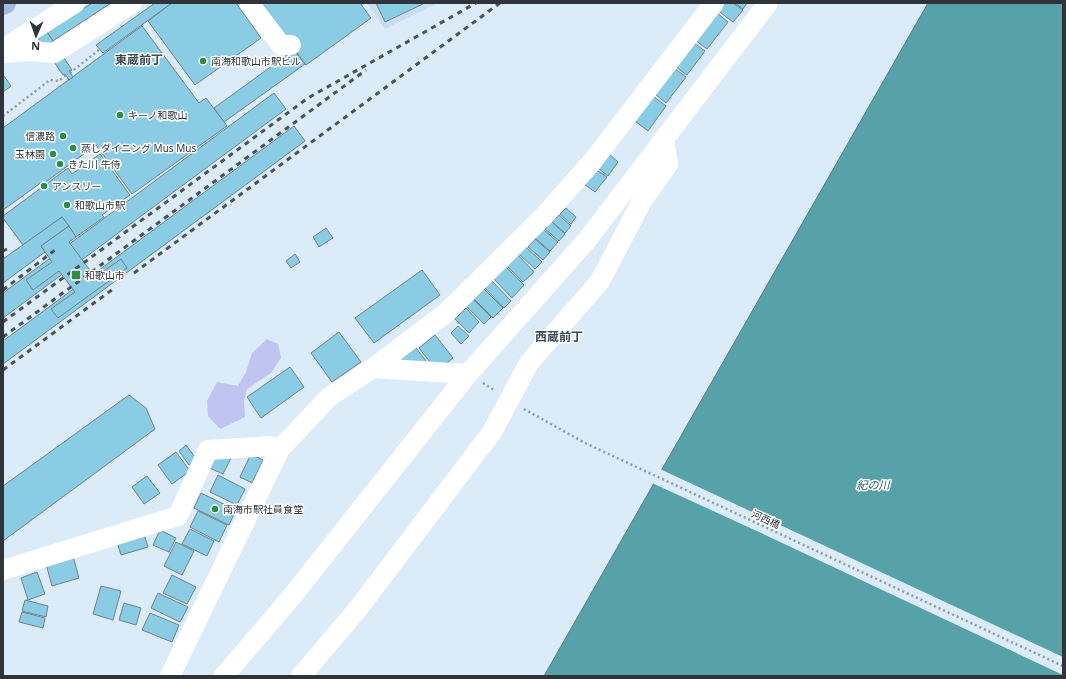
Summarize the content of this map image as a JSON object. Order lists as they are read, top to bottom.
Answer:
{
  "streets": {
    "path": ["河西橋"]
  },
  "districts": ["東蔵前丁", "西蔵前丁"],
  "water": ["紀の川"],
  "places": {
    "other": [
      "南海和歌山市駅ビル",
      "キーノ和歌山",
      "信濃路",
      "蒸しダイニング Mus Mus",
      "玉林園",
      "きた川 牛侍",
      "アンスリー",
      "和歌山市駅",
      "南海市駅社員食堂"
    ],
    "transit": ["和歌山市"]
  },
  "north": "bottom"
}
